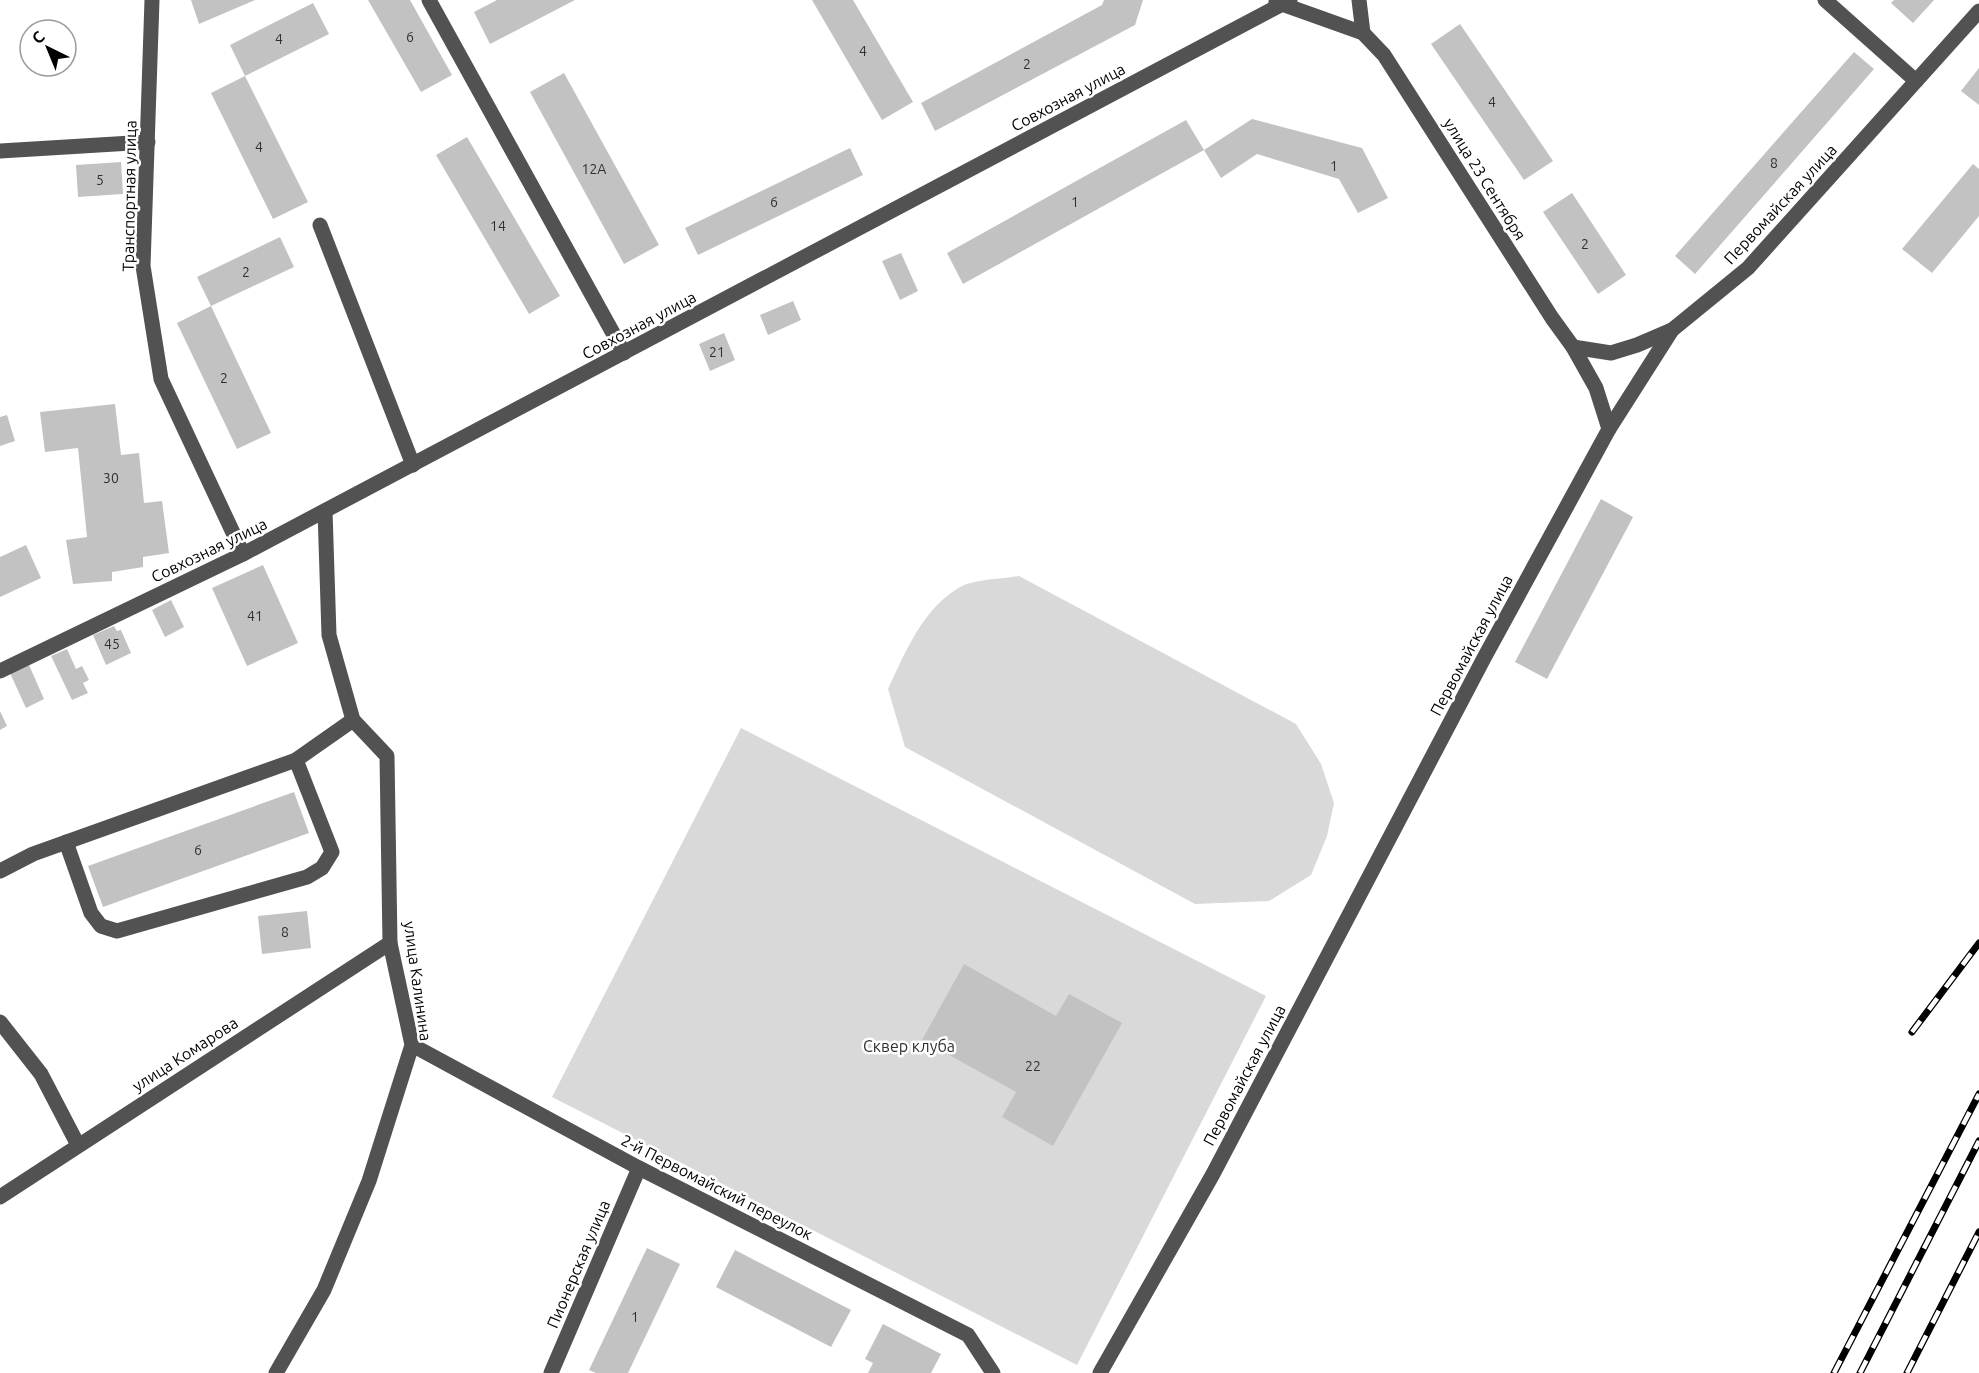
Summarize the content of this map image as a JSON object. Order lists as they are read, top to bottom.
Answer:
{
  "streets": {
    "street": [
      "Совхозная улица",
      "улица 23 Сентября",
      "Транспортная улица",
      "Первомайская улица",
      "улица Калинина",
      "улица Комарова",
      "2-й Первомайский переулок",
      "Пионерская улица"
    ]
  },
  "crossings": [
    ["Совхозная улица", "улица 23 Сентября"],
    ["Совхозная улица", "Транспортная улица"],
    ["Совхозная улица", "улица Калинина"],
    ["улица 23 Сентября", "Первомайская улица"],
    ["улица Калинина", "улица Комарова"],
    ["улица Калинина", "2-й Первомайский переулок"],
    ["2-й Первомайский переулок", "Пионерская улица"]
  ],
  "parks": ["Сквер клуба"],
  "house_numbers": [
    "6",
    "4",
    "4",
    "2",
    "4",
    "4",
    "8",
    "1",
    "12А",
    "5",
    "6",
    "1",
    "14",
    "2",
    "2",
    "21",
    "2",
    "30",
    "41",
    "45",
    "6",
    "8",
    "22",
    "1"
  ],
  "north": "top left"
}
